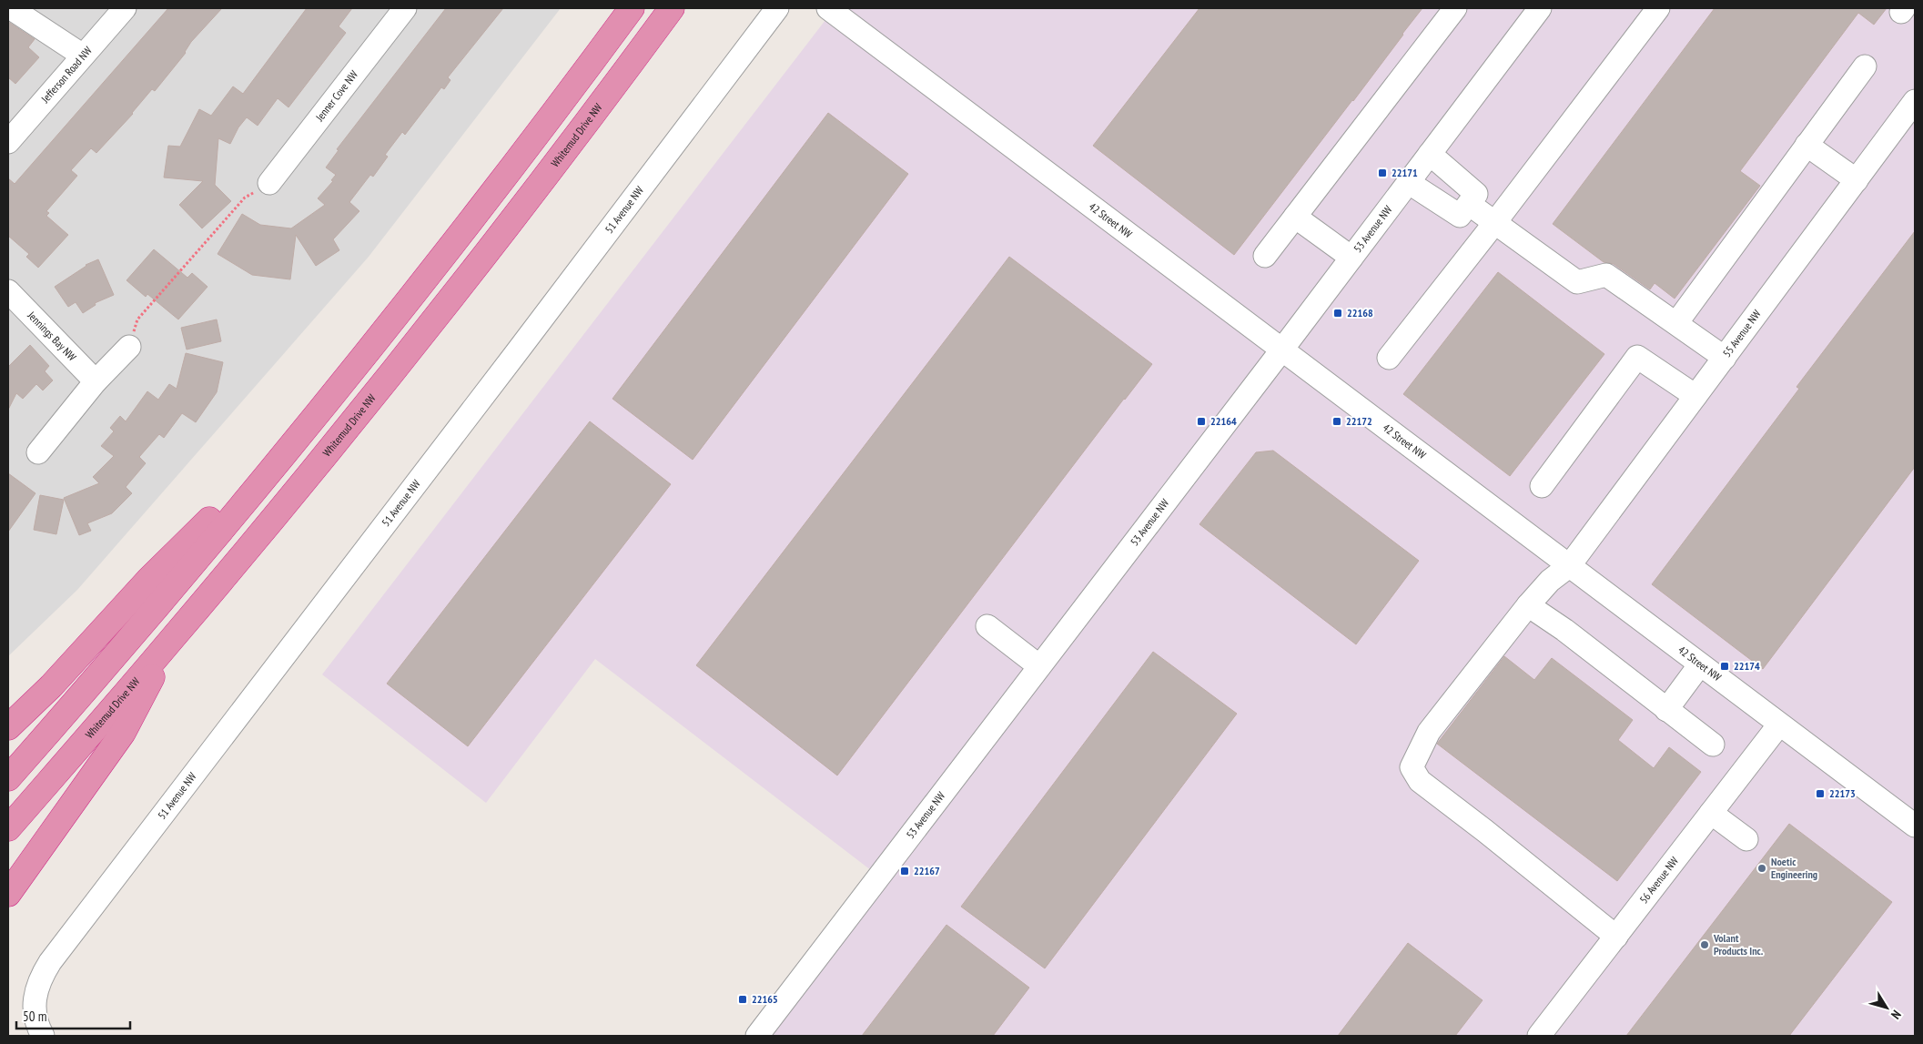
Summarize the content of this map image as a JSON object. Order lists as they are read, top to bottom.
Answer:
{
  "streets": {
    "highway": ["Whitemud Drive NW"],
    "street": [
      "Jefferson Road NW",
      "Jenner Cove NW",
      "51 Avenue NW",
      "42 Street NW",
      "53 Avenue NW",
      "55 Avenue NW",
      "Jennings Bay NW",
      "56 Avenue NW"
    ]
  },
  "crossings": [
    ["42 Street NW", "53 Avenue NW"],
    ["42 Street NW", "55 Avenue NW"],
    ["42 Street NW", "56 Avenue NW"],
    ["55 Avenue NW", "56 Avenue NW"]
  ],
  "places": {
    "transit": [
      "22171",
      "22168",
      "22164",
      "22172",
      "22174",
      "22173",
      "22167",
      "22165"
    ],
    "other": ["Noetic Engineering", "Volant Products Inc."]
  },
  "scale_bar": "50 m",
  "north": "bottom right"
}
